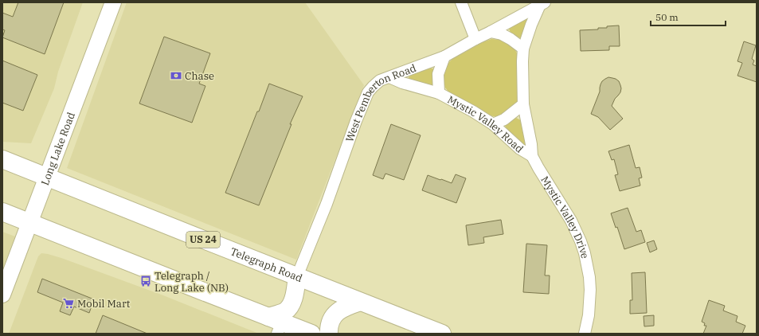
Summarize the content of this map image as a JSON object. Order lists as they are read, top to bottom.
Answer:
{
  "streets": {
    "highway": ["US 24", "Telegraph Road"],
    "main road": ["Long Lake Road"],
    "street": ["West Pemberton Road", "Mystic Valley Road", "Mystic Valley Drive"]
  },
  "crossings": [
    ["West Pemberton Road", "Mystic Valley Road"],
    ["West Pemberton Road", "Mystic Valley Drive"],
    ["West Pemberton Road", "Telegraph Road"],
    ["Mystic Valley Road", "Mystic Valley Drive"],
    ["Long Lake Road", "Telegraph Road"]
  ],
  "places": {
    "bank": ["Chase"],
    "bus stop": ["Telegraph / Long Lake (NB)"],
    "supermarket": ["Mobil Mart"]
  },
  "scale_bar": "50 m"
}
